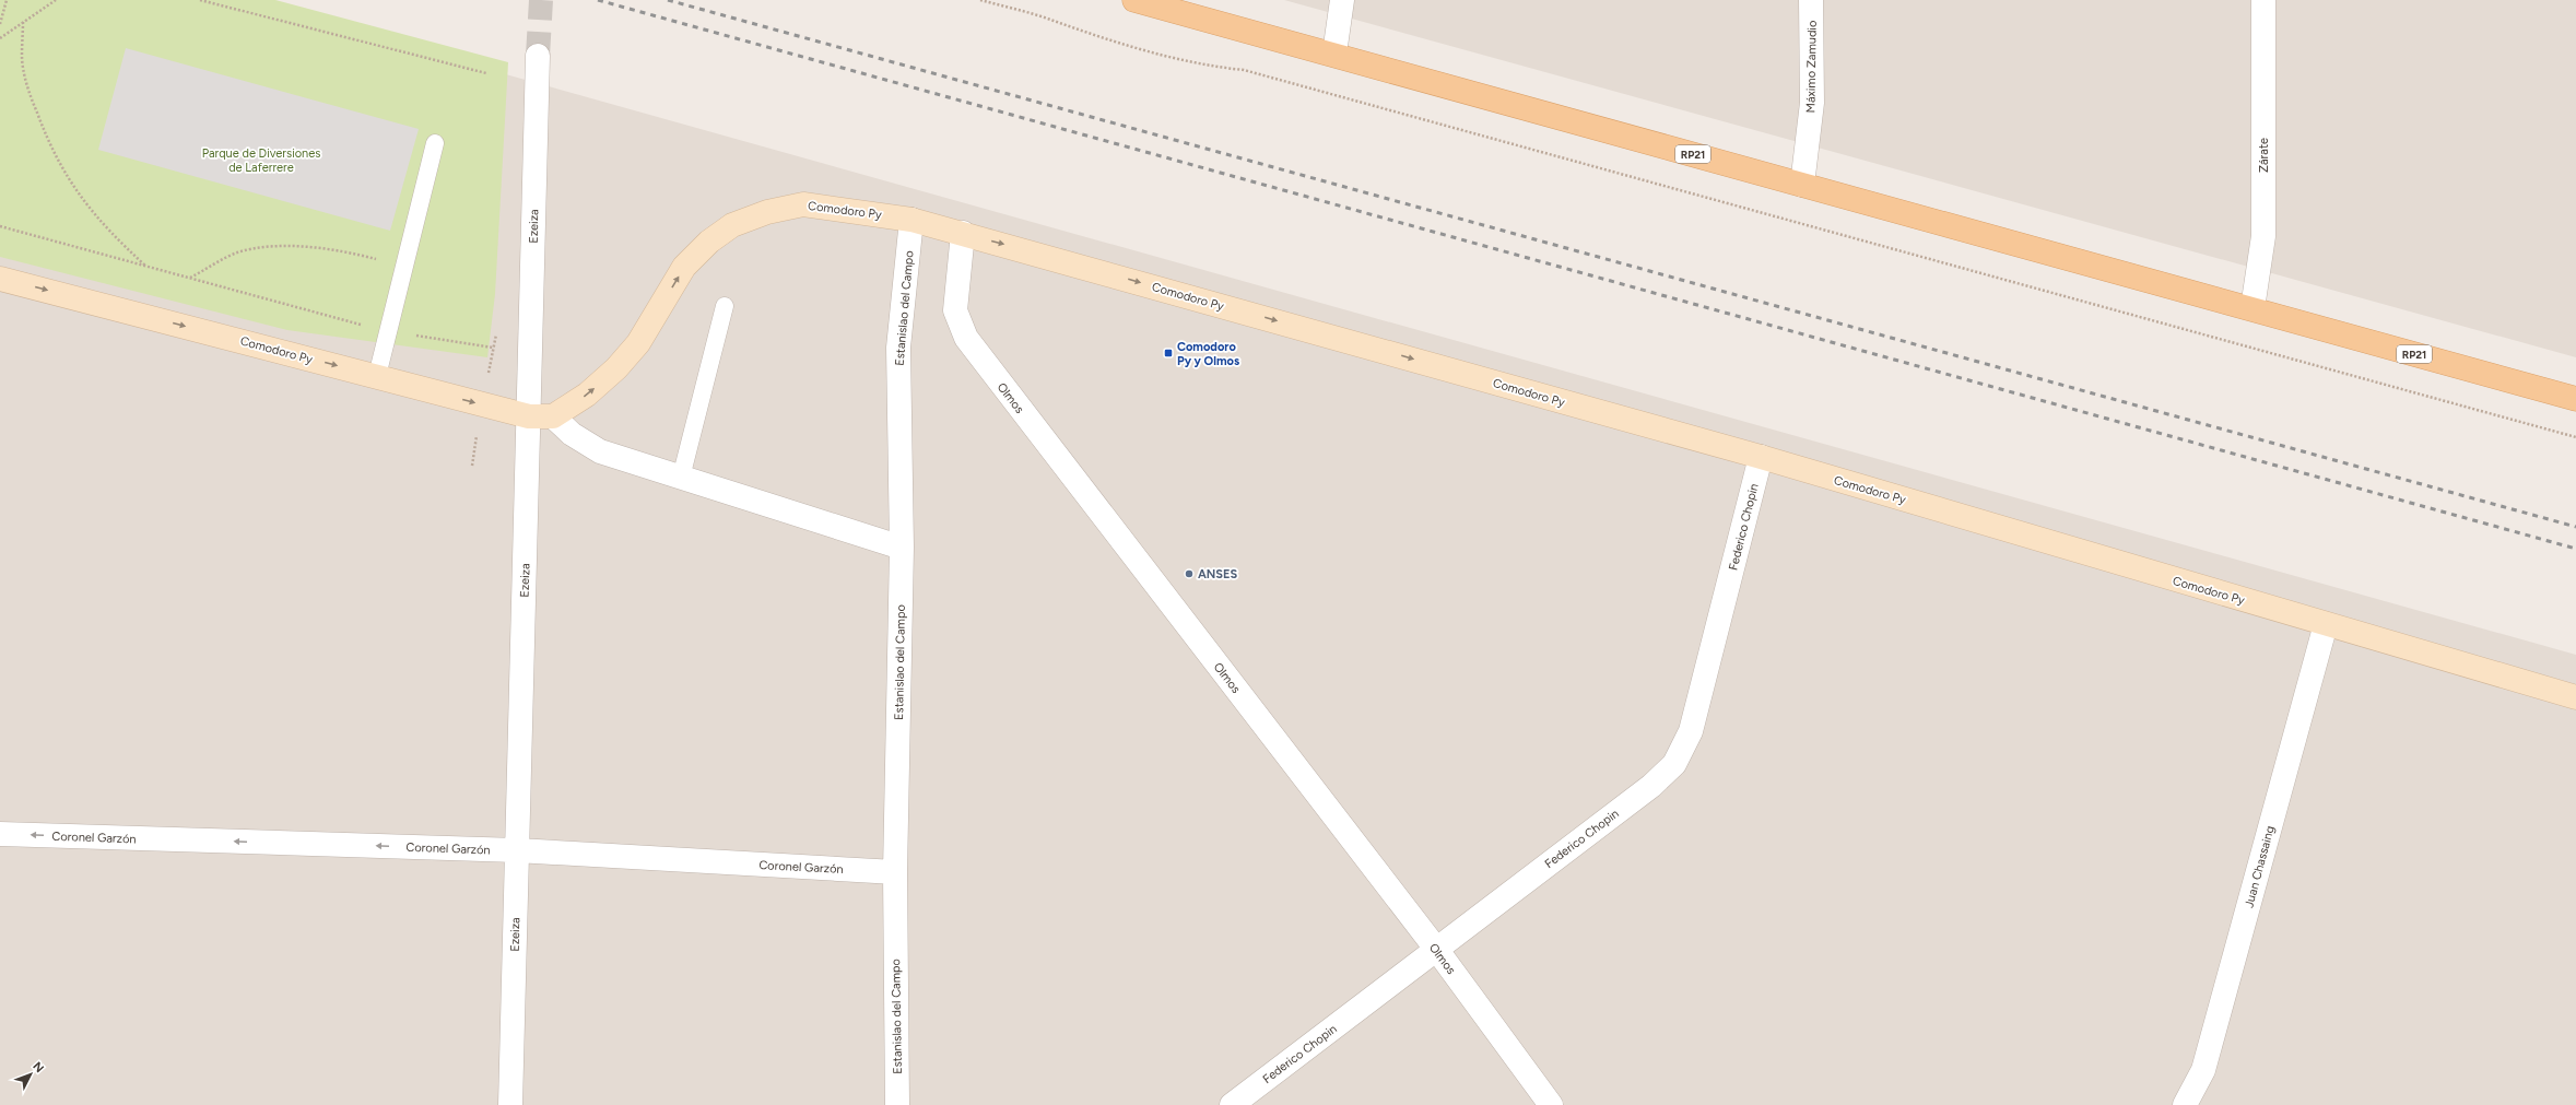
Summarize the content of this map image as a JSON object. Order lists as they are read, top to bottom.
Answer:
{
  "streets": {
    "main road": ["RP21", "Comodoro Py"],
    "street": [
      "Máximo Zamudio",
      "Zárate",
      "Ezeiza",
      "Estanislao del Campo",
      "Olmos",
      "Federico Chopin",
      "Coronel Garzón",
      "Juan Chassaing"
    ]
  },
  "crossings": [
    ["Máximo Zamudio", "RP21"],
    ["RP21", "Zárate"],
    ["Comodoro Py", "Ezeiza"],
    ["Comodoro Py", "Estanislao del Campo"],
    ["Comodoro Py", "Olmos"],
    ["Comodoro Py", "Federico Chopin"],
    ["Comodoro Py", "Juan Chassaing"],
    ["Ezeiza", "Coronel Garzón"],
    ["Estanislao del Campo", "Coronel Garzón"],
    ["Olmos", "Federico Chopin"]
  ],
  "one_way": ["Comodoro Py", "Coronel Garzón"],
  "parks": ["Parque de Diversiones de Laferrere"],
  "places": {
    "transit": ["Comodoro Py y Olmos"],
    "other": ["ANSES"]
  },
  "north": "top right"
}
